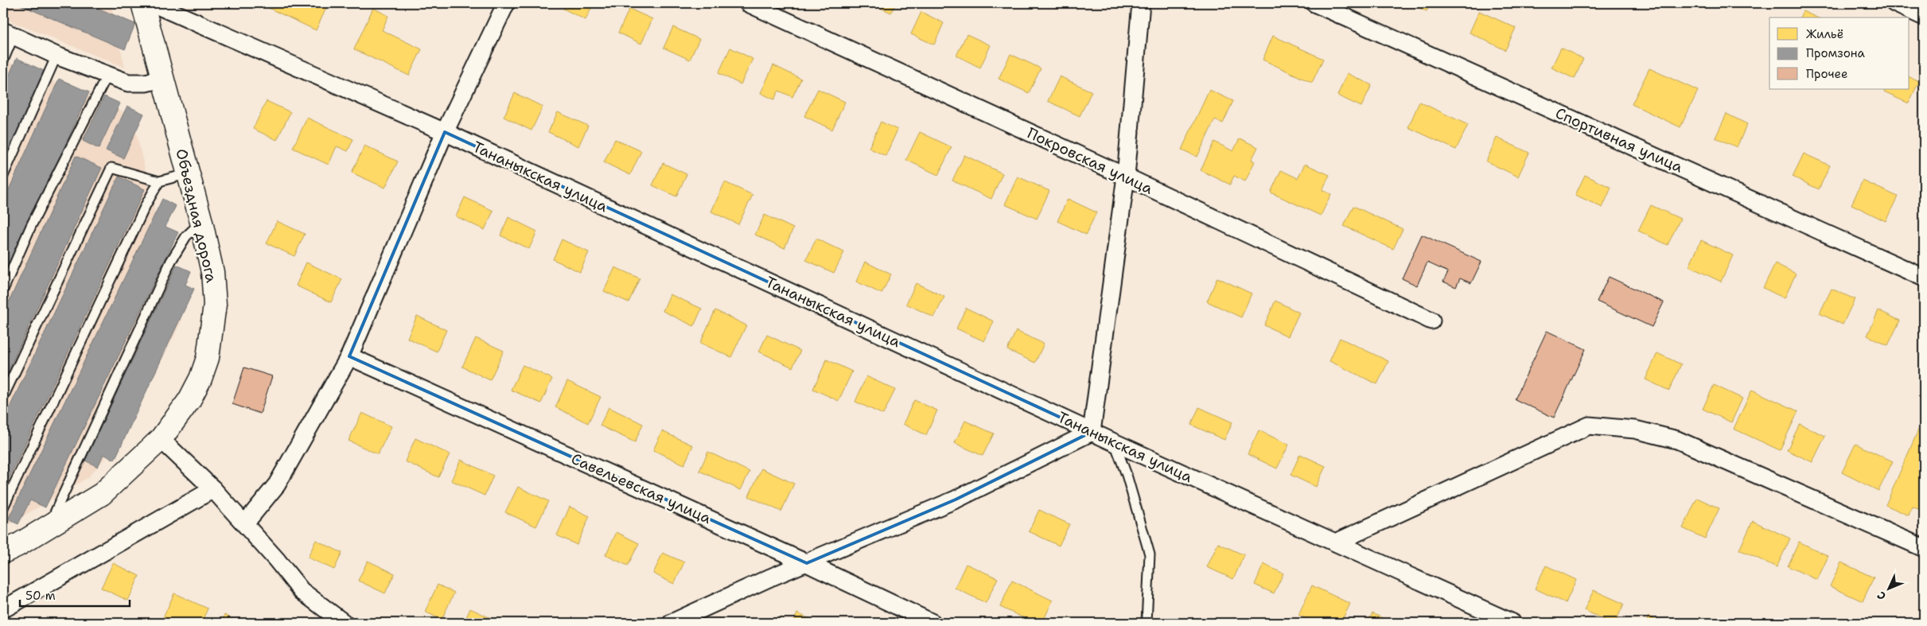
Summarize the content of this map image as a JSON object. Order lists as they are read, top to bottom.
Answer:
{
  "streets": {
    "main road": ["Объездная дорога"],
    "street": [
      "Спортивная улица",
      "Покровская улица",
      "Тананыкская улица",
      "Савельевская улица"
    ]
  },
  "legend": ["Жильё", "Промзона", "Прочее"],
  "scale_bar": "50 m",
  "north": "bottom left"
}
